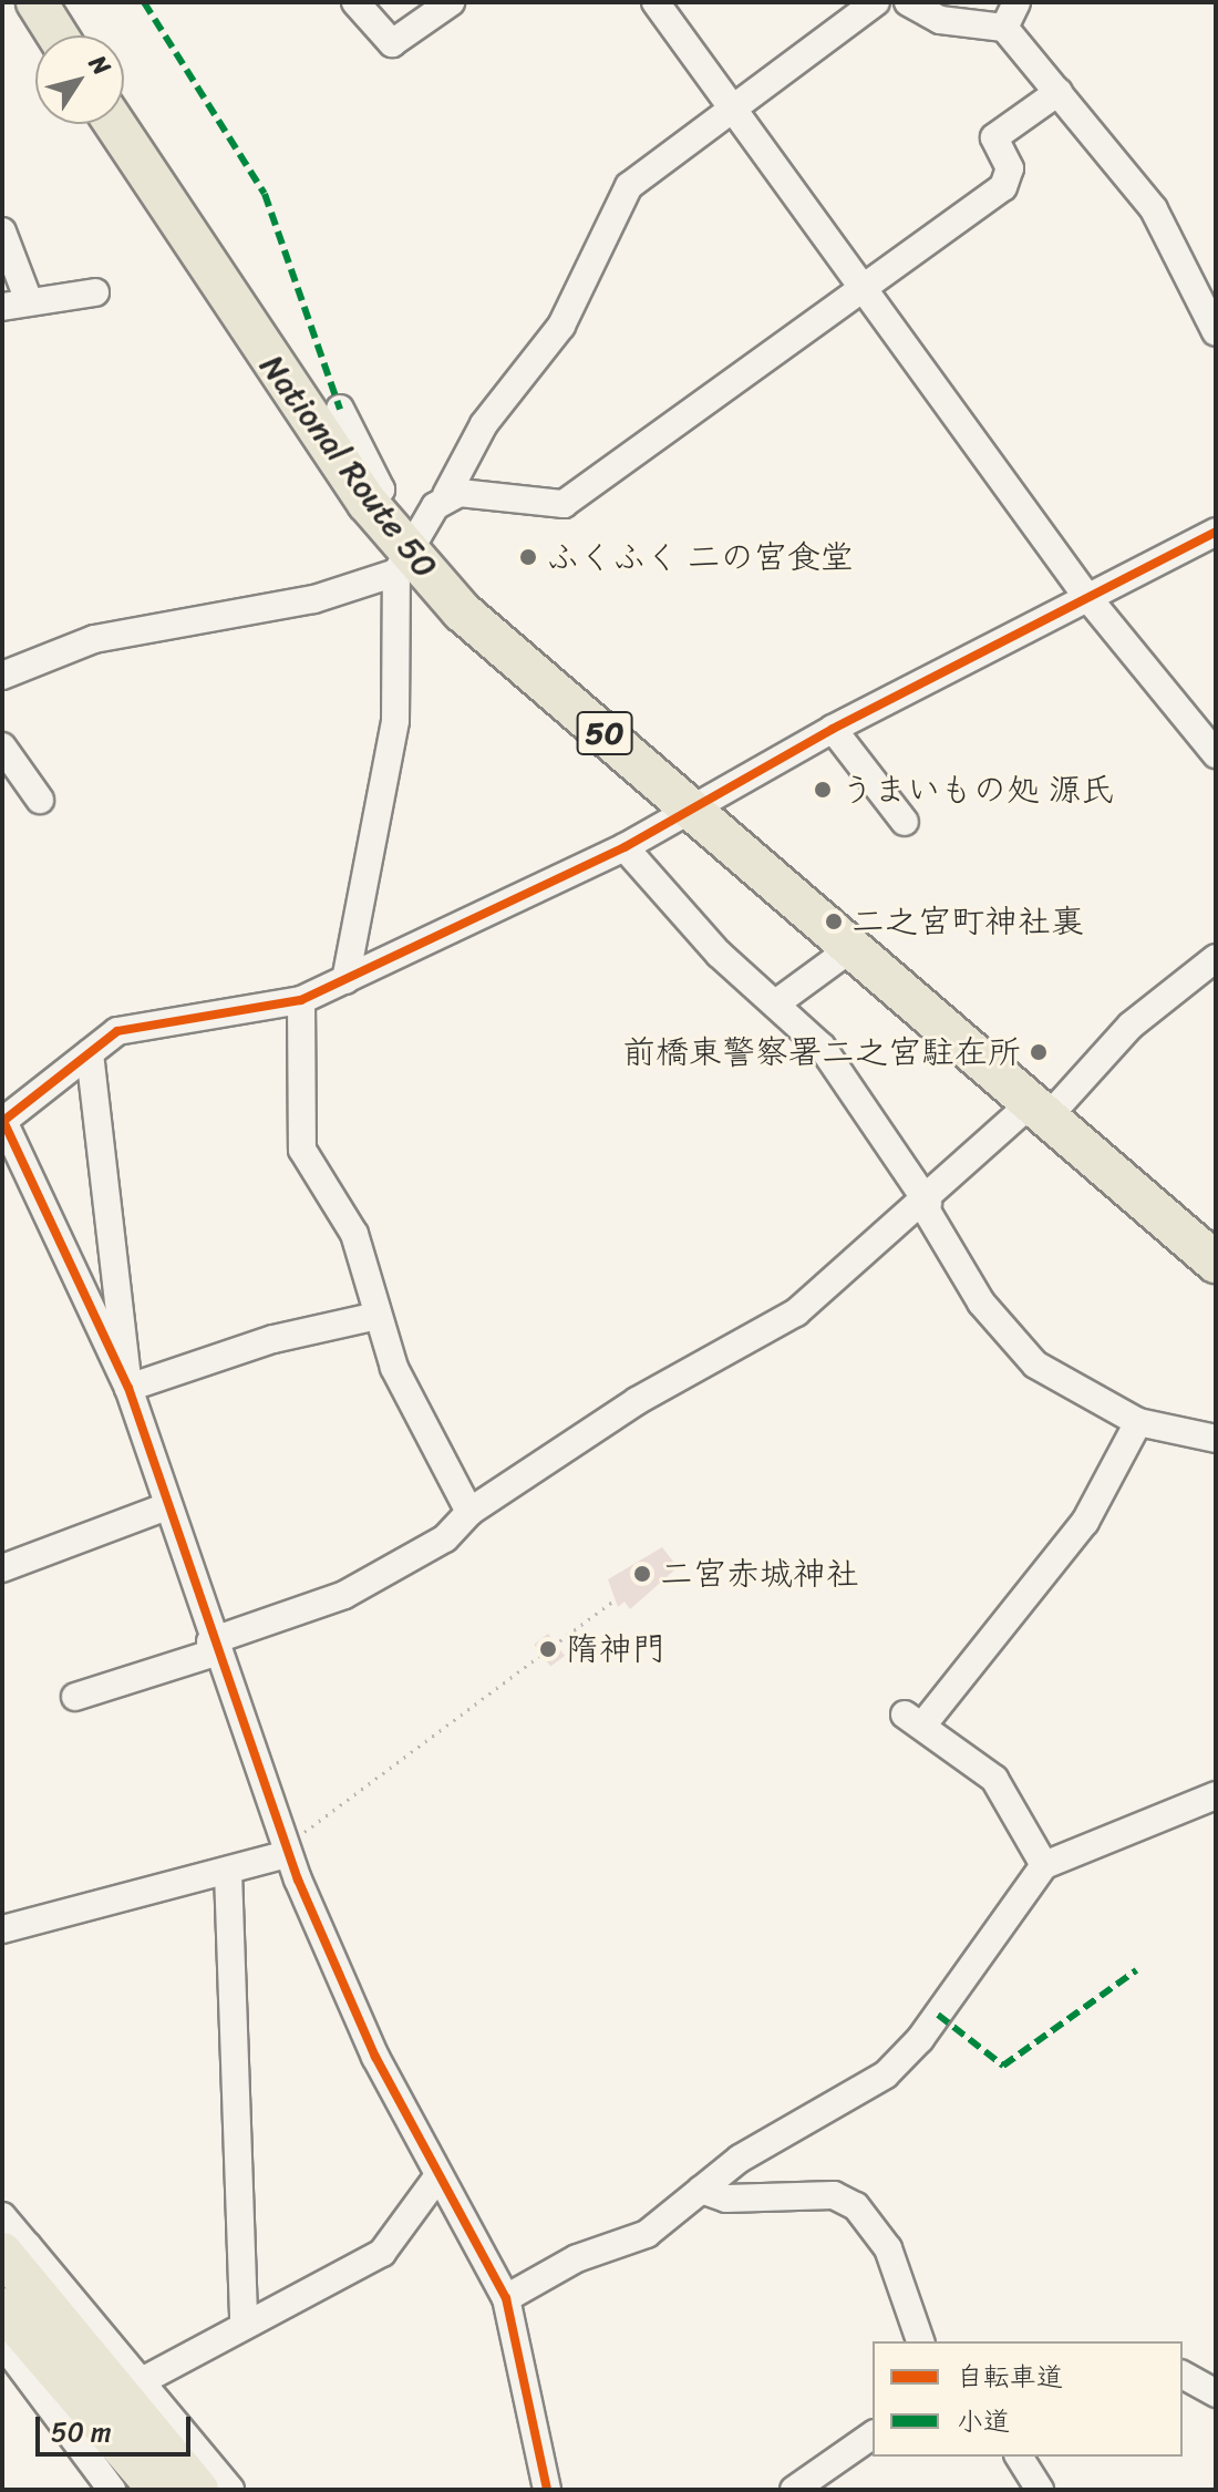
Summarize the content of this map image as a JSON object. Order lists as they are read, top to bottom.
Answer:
{
  "streets": {
    "highway": ["National Route 50", "50"]
  },
  "places": [
    "ふくふく 二の宮食堂",
    "うまいもの処 源氏",
    "二之宮町神社裏",
    "前橋東警察署二之宮駐在所",
    "二宮赤城神社",
    "隋神門"
  ],
  "legend": ["自転車道", "小道"],
  "scale_bar": "50 m",
  "north": "top right"
}
